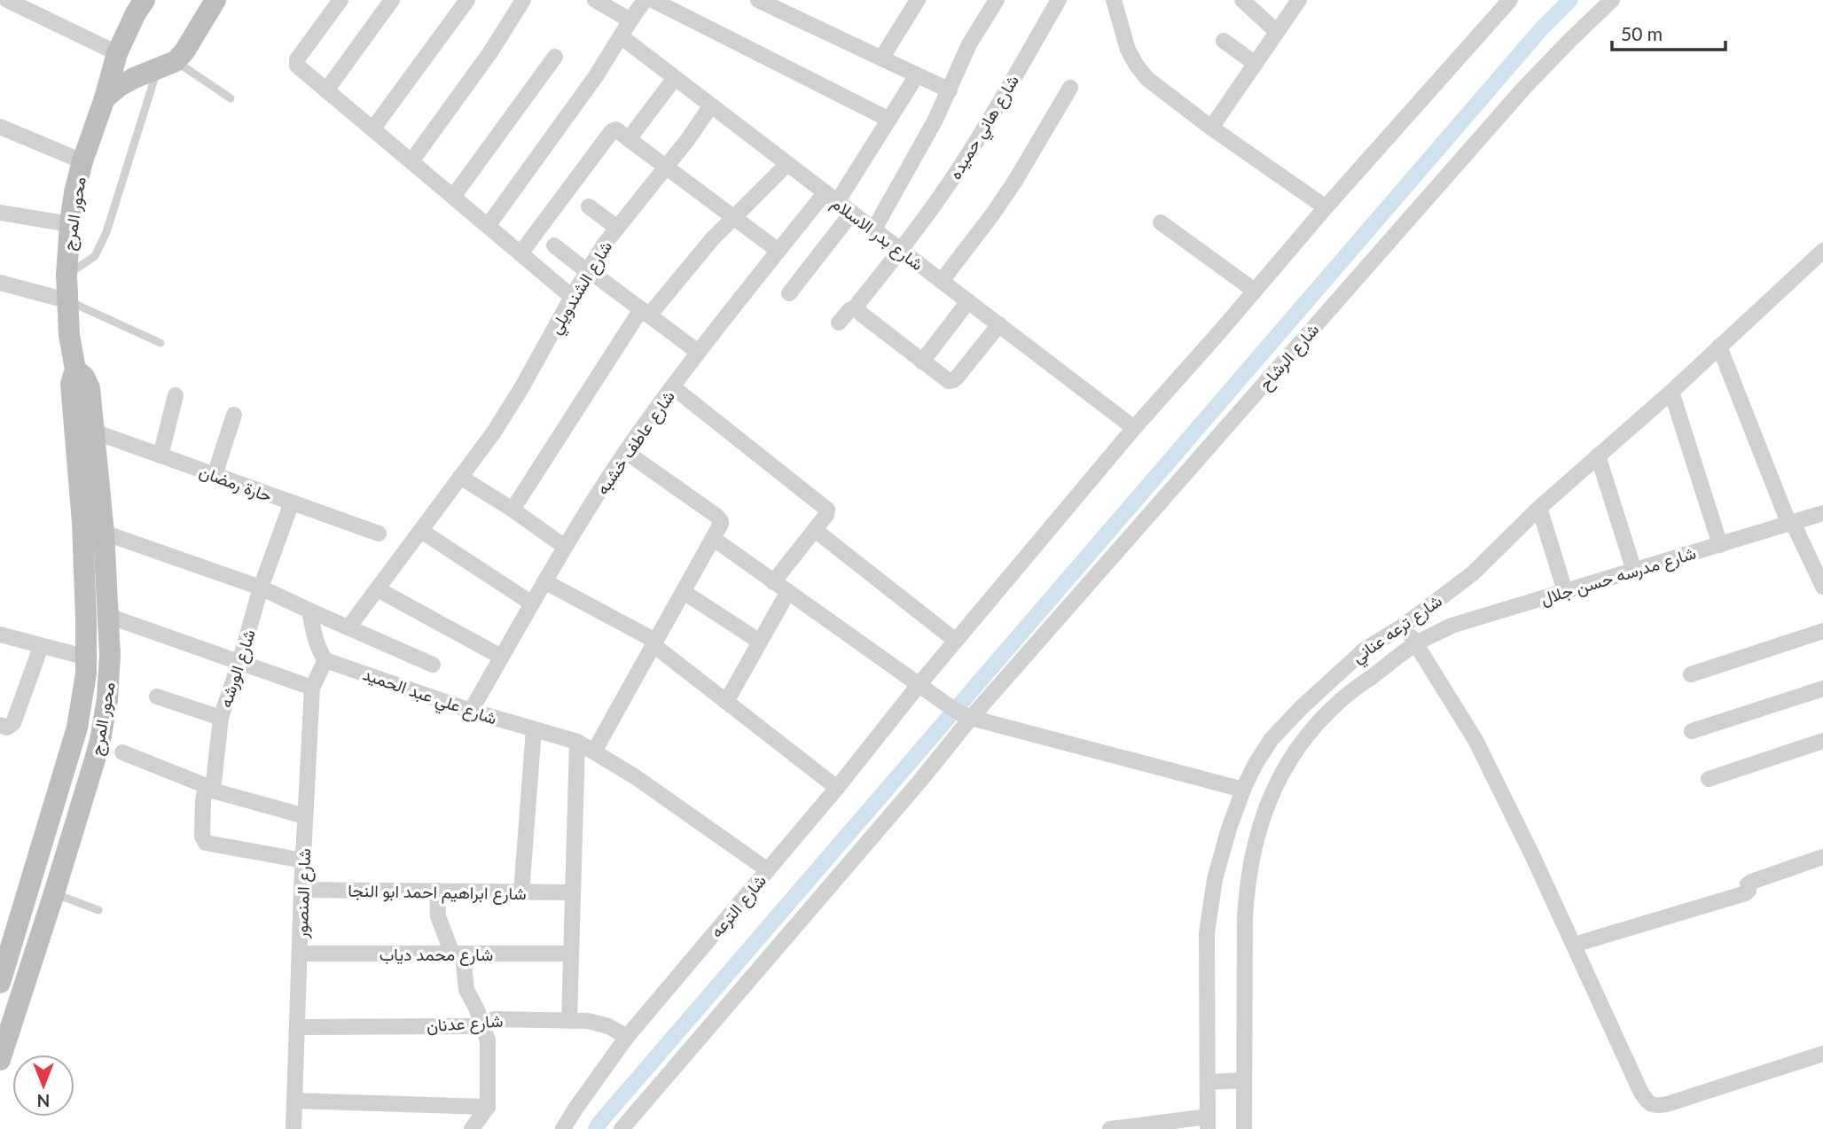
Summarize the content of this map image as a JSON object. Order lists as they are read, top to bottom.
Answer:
{
  "streets": {
    "main road": ["محور المرج"],
    "street": [
      "شارع هاني حميده",
      "شارع بدر الاسلام",
      "شارع الشندويلي",
      "شارع الرشاح",
      "شارع عاطف خشبه",
      "حارة رمضان",
      "شارع مدرسه حسن جلال",
      "شارع ترعه عناني",
      "شارع الورشه",
      "شارع علي عبد الحميد",
      "شارع ابراهيم احمد ابو النجا",
      "شارع المنصور",
      "شارع الترعه",
      "شارع محمد دياب",
      "شارع عدنان"
    ]
  },
  "crossings": [
    ["شارع هاني حميده", "شارع بدر الاسلام"],
    ["محور المرج", "حارة رمضان"],
    ["شارع بدر الاسلام", "شارع الشندويلي"],
    ["شارع بدر الاسلام", "شارع عاطف خشبه"],
    ["شارع عاطف خشبه", "شارع علي عبد الحميد"],
    ["حارة رمضان", "شارع الورشه"],
    ["شارع مدرسه حسن جلال", "شارع ترعه عناني"],
    ["شارع الورشه", "شارع المنصور"],
    ["شارع علي عبد الحميد", "شارع المنصور"],
    ["شارع علي عبد الحميد", "شارع الترعه"],
    ["شارع ابراهيم احمد ابو النجا", "شارع المنصور"],
    ["شارع المنصور", "شارع محمد دياب"],
    ["شارع المنصور", "شارع عدنان"],
    ["شارع الترعه", "شارع عدنان"]
  ],
  "scale_bar": "50 m",
  "north": "bottom"
}
